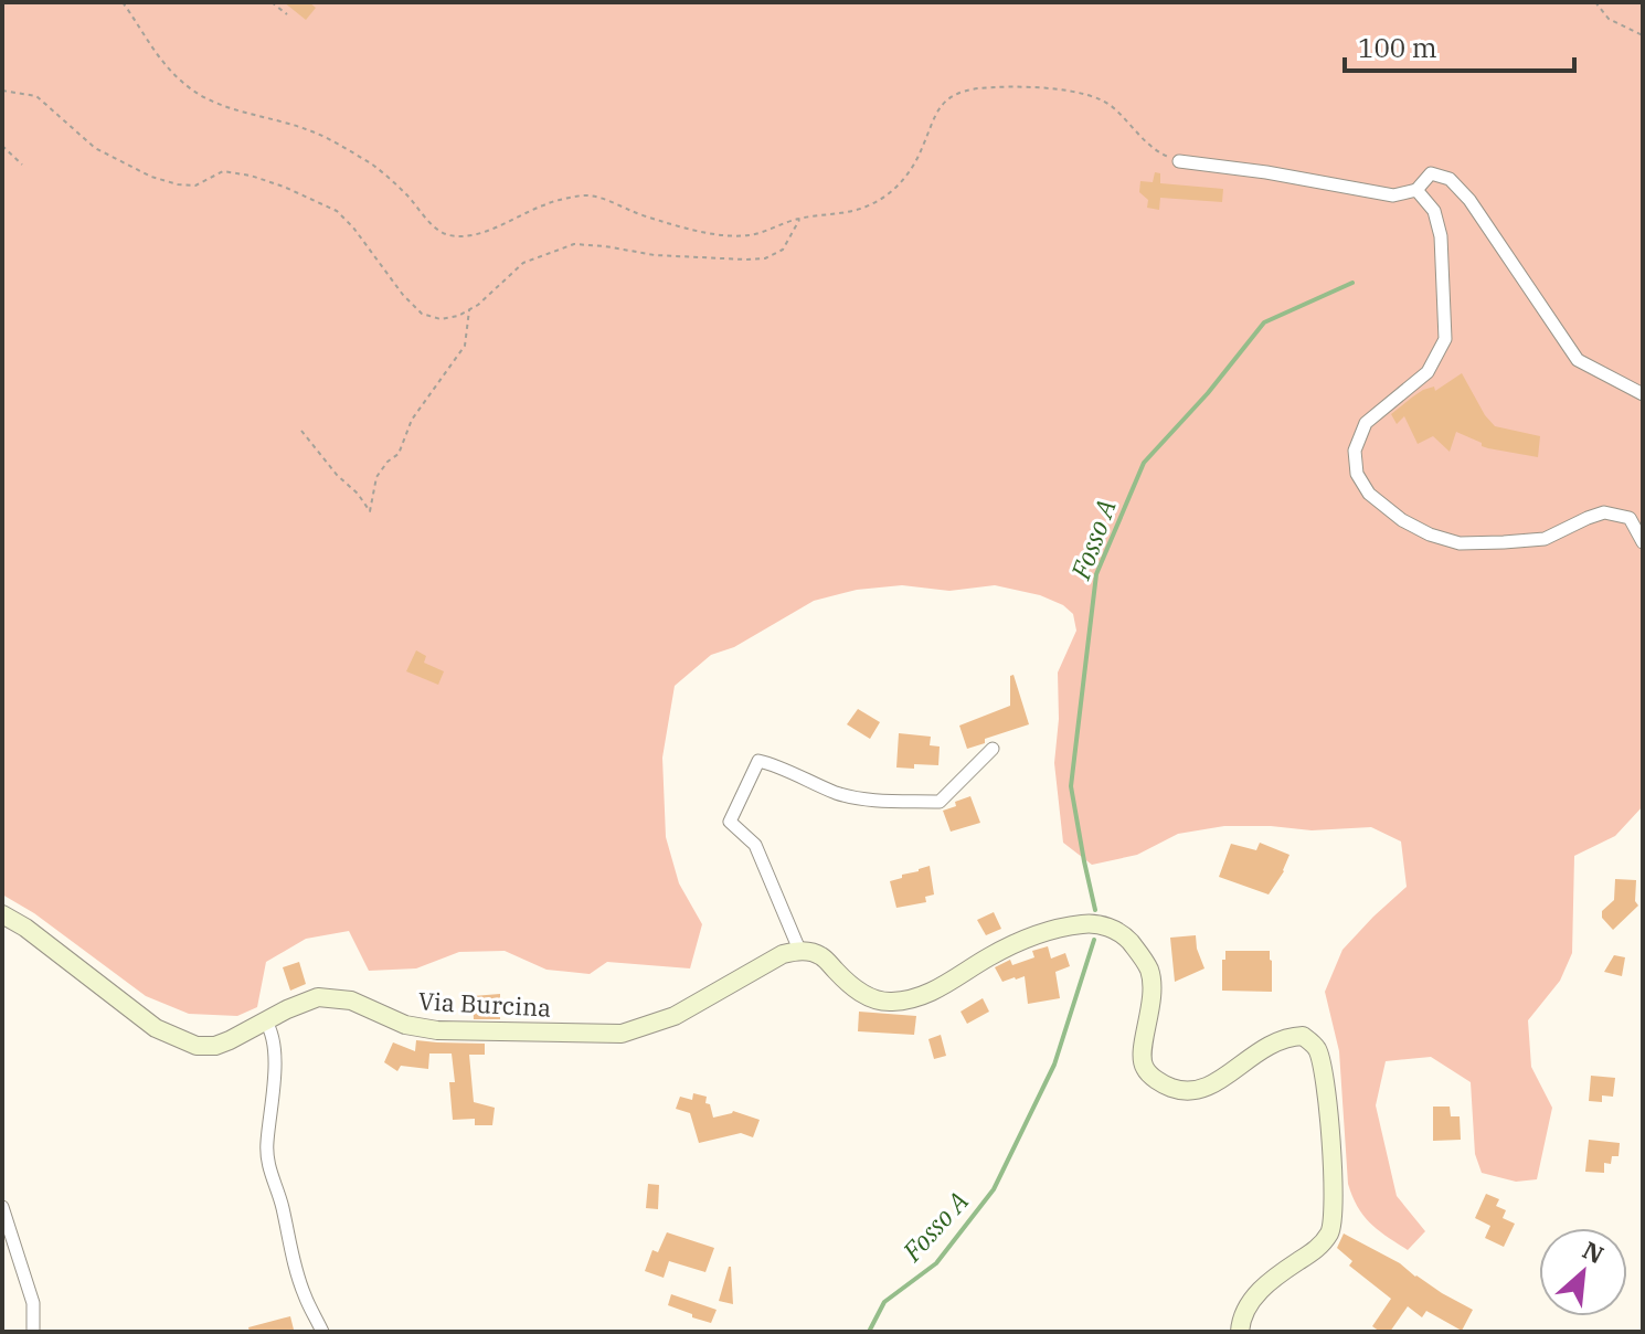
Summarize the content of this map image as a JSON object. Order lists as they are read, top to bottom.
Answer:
{
  "streets": {
    "street": ["Via Burcina"]
  },
  "water": ["Fosso A"],
  "scale_bar": "100 m",
  "north": "top right"
}
